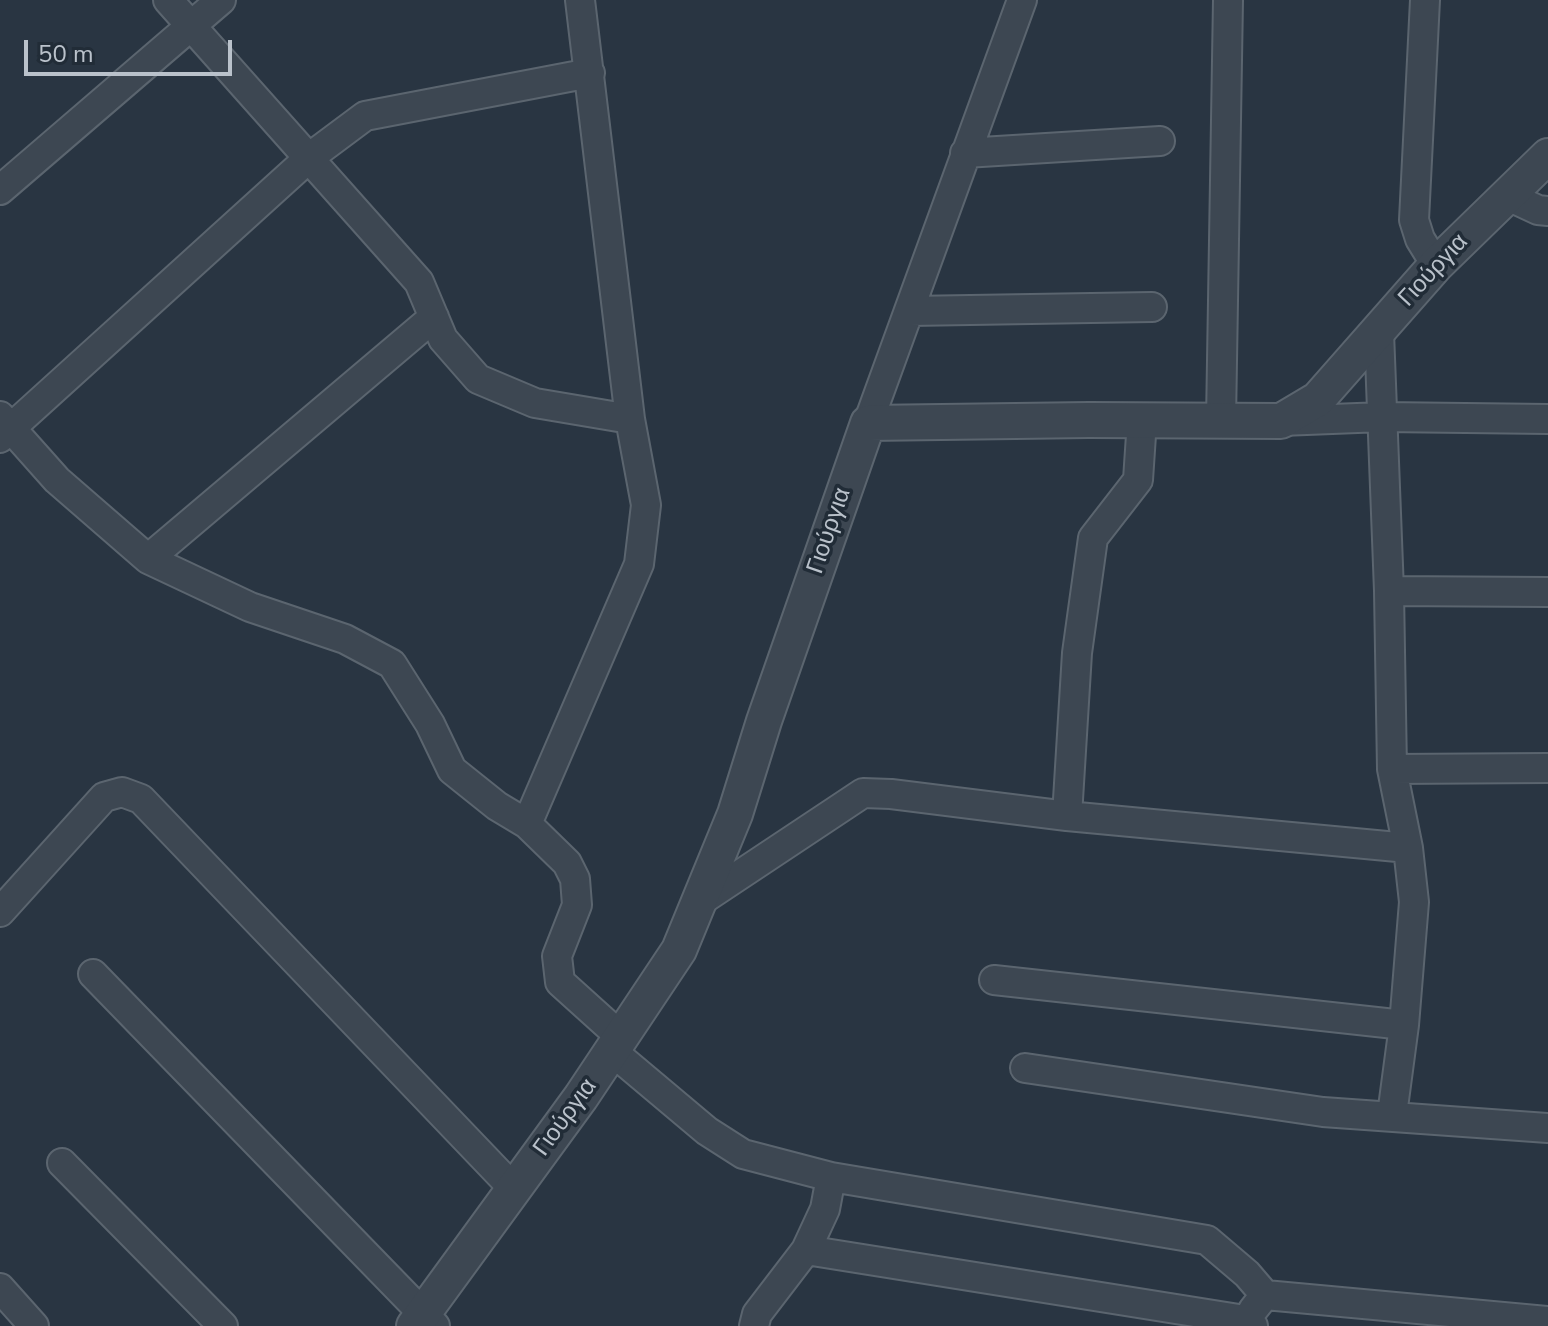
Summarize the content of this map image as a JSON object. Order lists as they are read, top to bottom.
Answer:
{
  "streets": {
    "street": ["Γιούργια"]
  },
  "scale_bar": "50 m"
}
